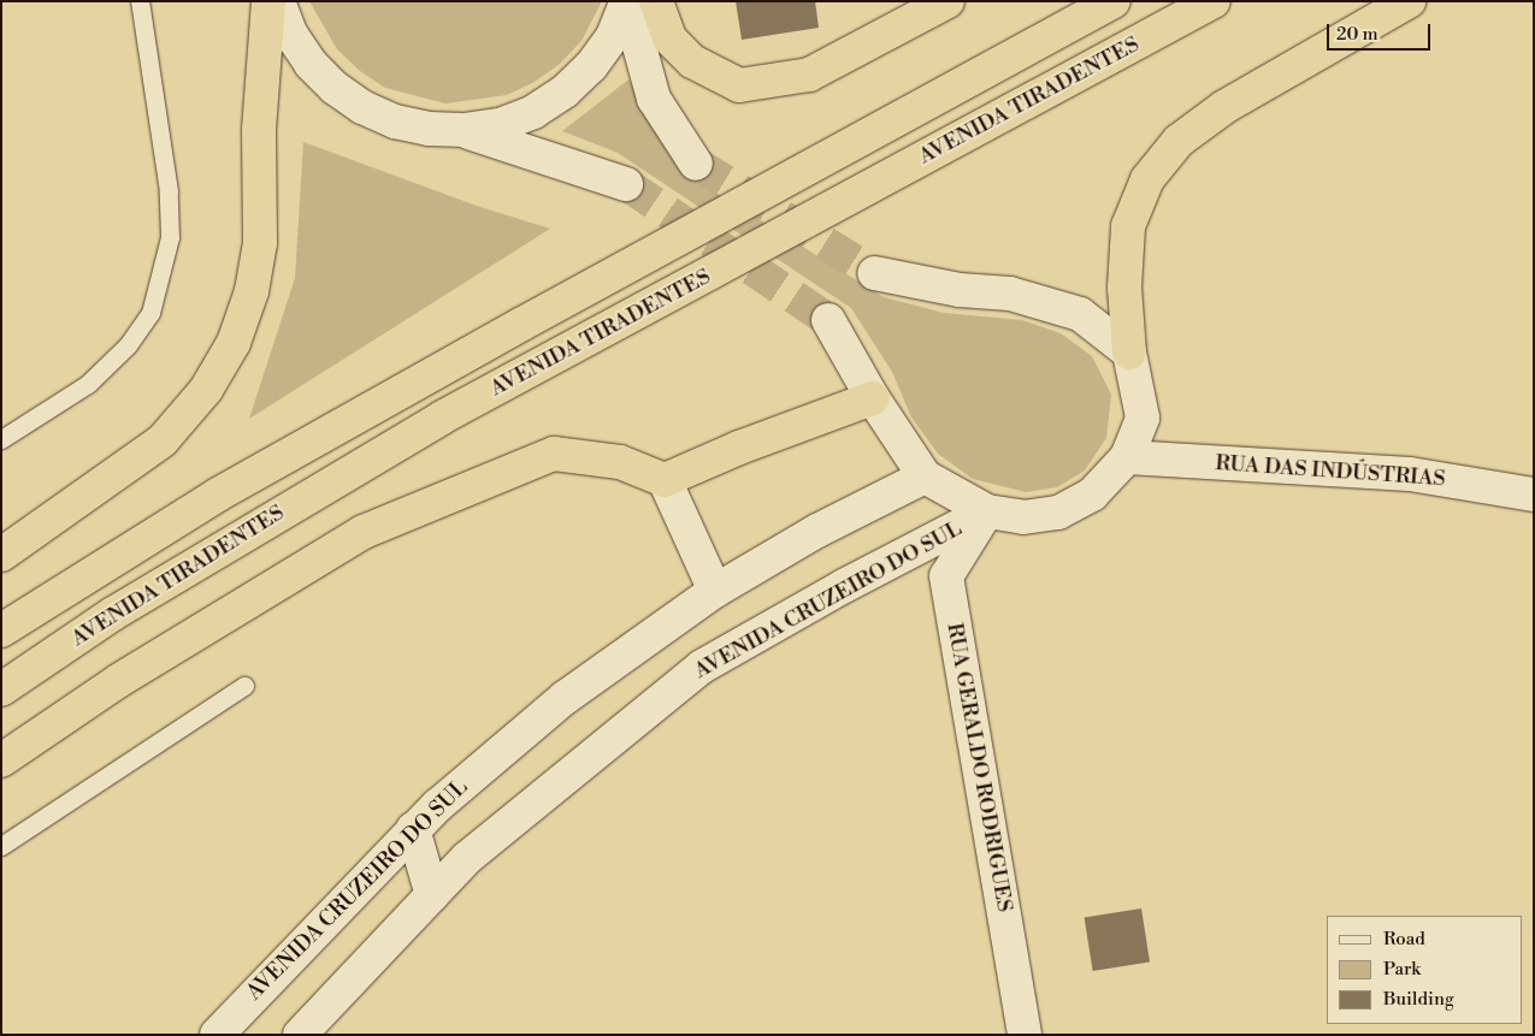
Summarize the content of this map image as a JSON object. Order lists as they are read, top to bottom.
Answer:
{
  "streets": {
    "highway": ["AVENIDA TIRADENTES"],
    "street": ["RUA DAS INDÚSTRIAS", "AVENIDA CRUZEIRO DO SUL", "RUA GERALDO RODRIGUES"]
  },
  "crossings": [
    ["AVENIDA CRUZEIRO DO SUL", "RUA GERALDO RODRIGUES"]
  ],
  "legend": ["Road", "Park", "Building"],
  "scale_bar": "20 m"
}
